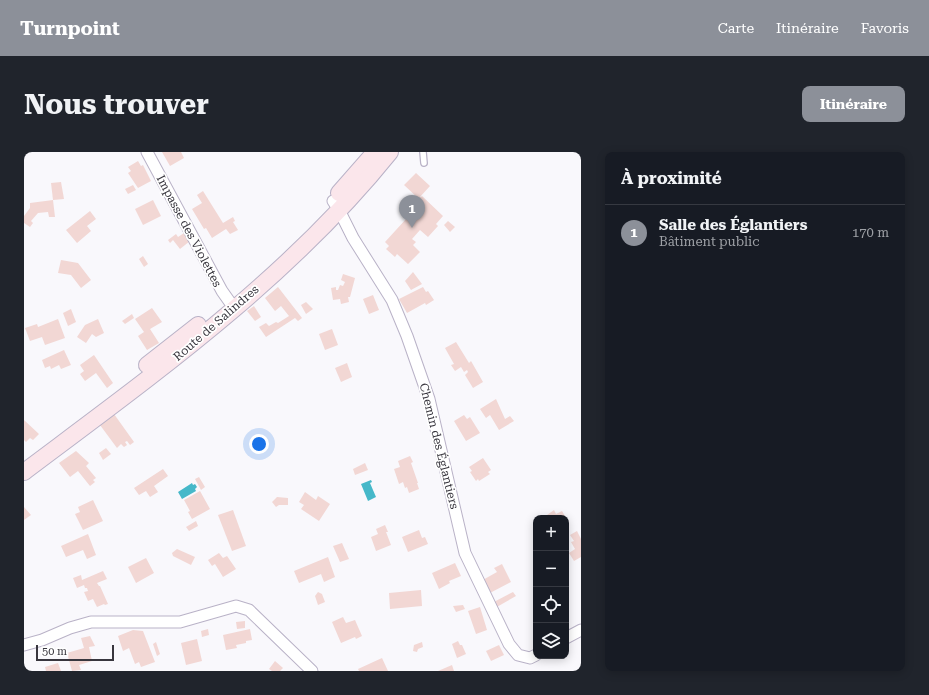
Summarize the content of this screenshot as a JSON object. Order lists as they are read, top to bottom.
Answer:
{
  "streets": {
    "main road": ["Route de Salindres"],
    "street": ["Impasse des Violettes", "Chemin des Églantiers"]
  },
  "crossings": [
    ["Impasse des Violettes", "Route de Salindres"],
    ["Route de Salindres", "Chemin des Églantiers"]
  ],
  "scale_bar": "50 m",
  "page": {
    "header": "Turnpoint",
    "nav": ["Carte", "Itinéraire", "Favoris"],
    "buttons": "Itinéraire",
    "title": "Nous trouver",
    "heading": "À proximité",
    "pins": "1",
    "list": [
      {
        "mark": "1",
        "name": "Salle des Églantiers",
        "note": "Bâtiment public",
        "value": "170 m"
      }
    ],
    "map_buttons": ["+", "−"],
    "scale": "50 m"
  }
}
